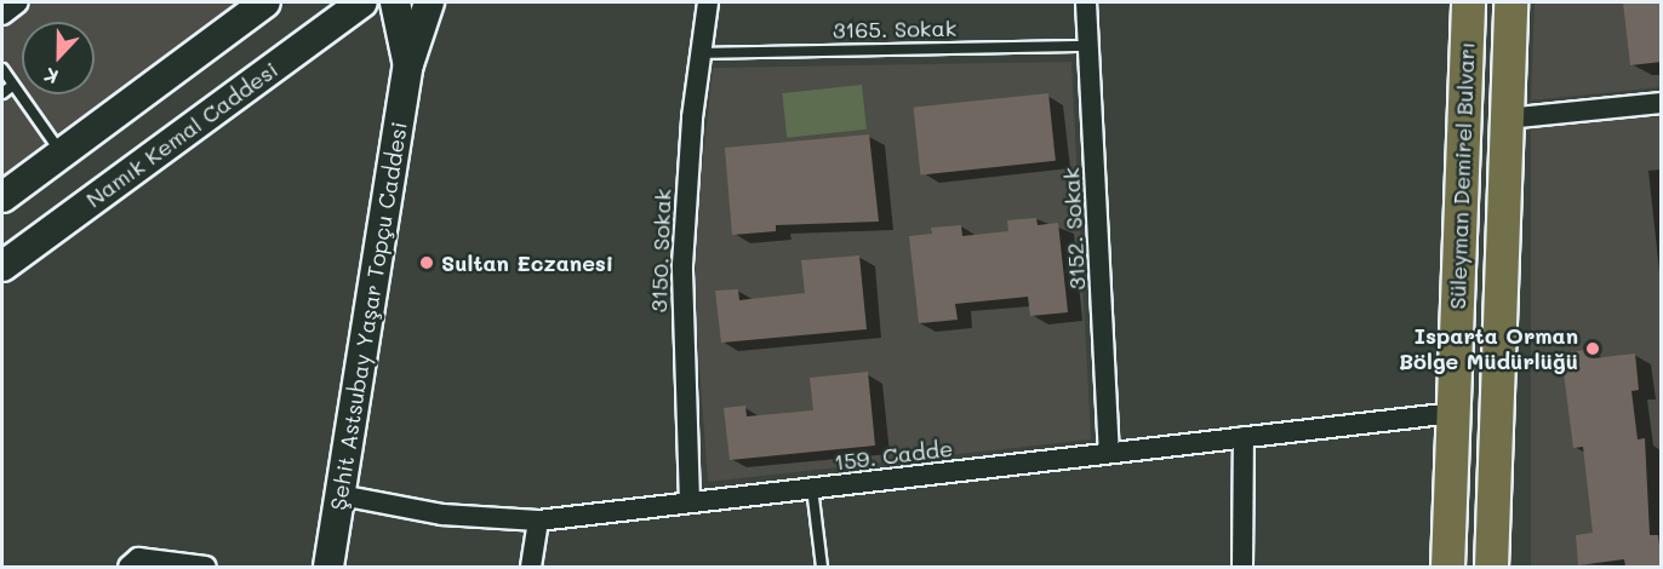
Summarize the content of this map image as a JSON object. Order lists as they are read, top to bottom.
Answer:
{
  "streets": {
    "main road": ["Süleyman Demirel Bulvarı"],
    "street": [
      "Namık Kemal Caddesi",
      "3152. Sokak",
      "3150. Sokak",
      "Şehit Astsubay Yaşar Topçu Caddesi",
      "159. Cadde"
    ],
    "lane": ["3165. Sokak"]
  },
  "crossings": [
    ["3165. Sokak", "3152. Sokak"],
    ["3165. Sokak", "3150. Sokak"],
    ["Süleyman Demirel Bulvarı", "159. Cadde"],
    ["3152. Sokak", "159. Cadde"],
    ["3150. Sokak", "159. Cadde"],
    ["Şehit Astsubay Yaşar Topçu Caddesi", "159. Cadde"]
  ],
  "places": ["Sultan Eczanesi", "Isparta Orman Bölge Müdürlüğü"],
  "north": "bottom"
}
